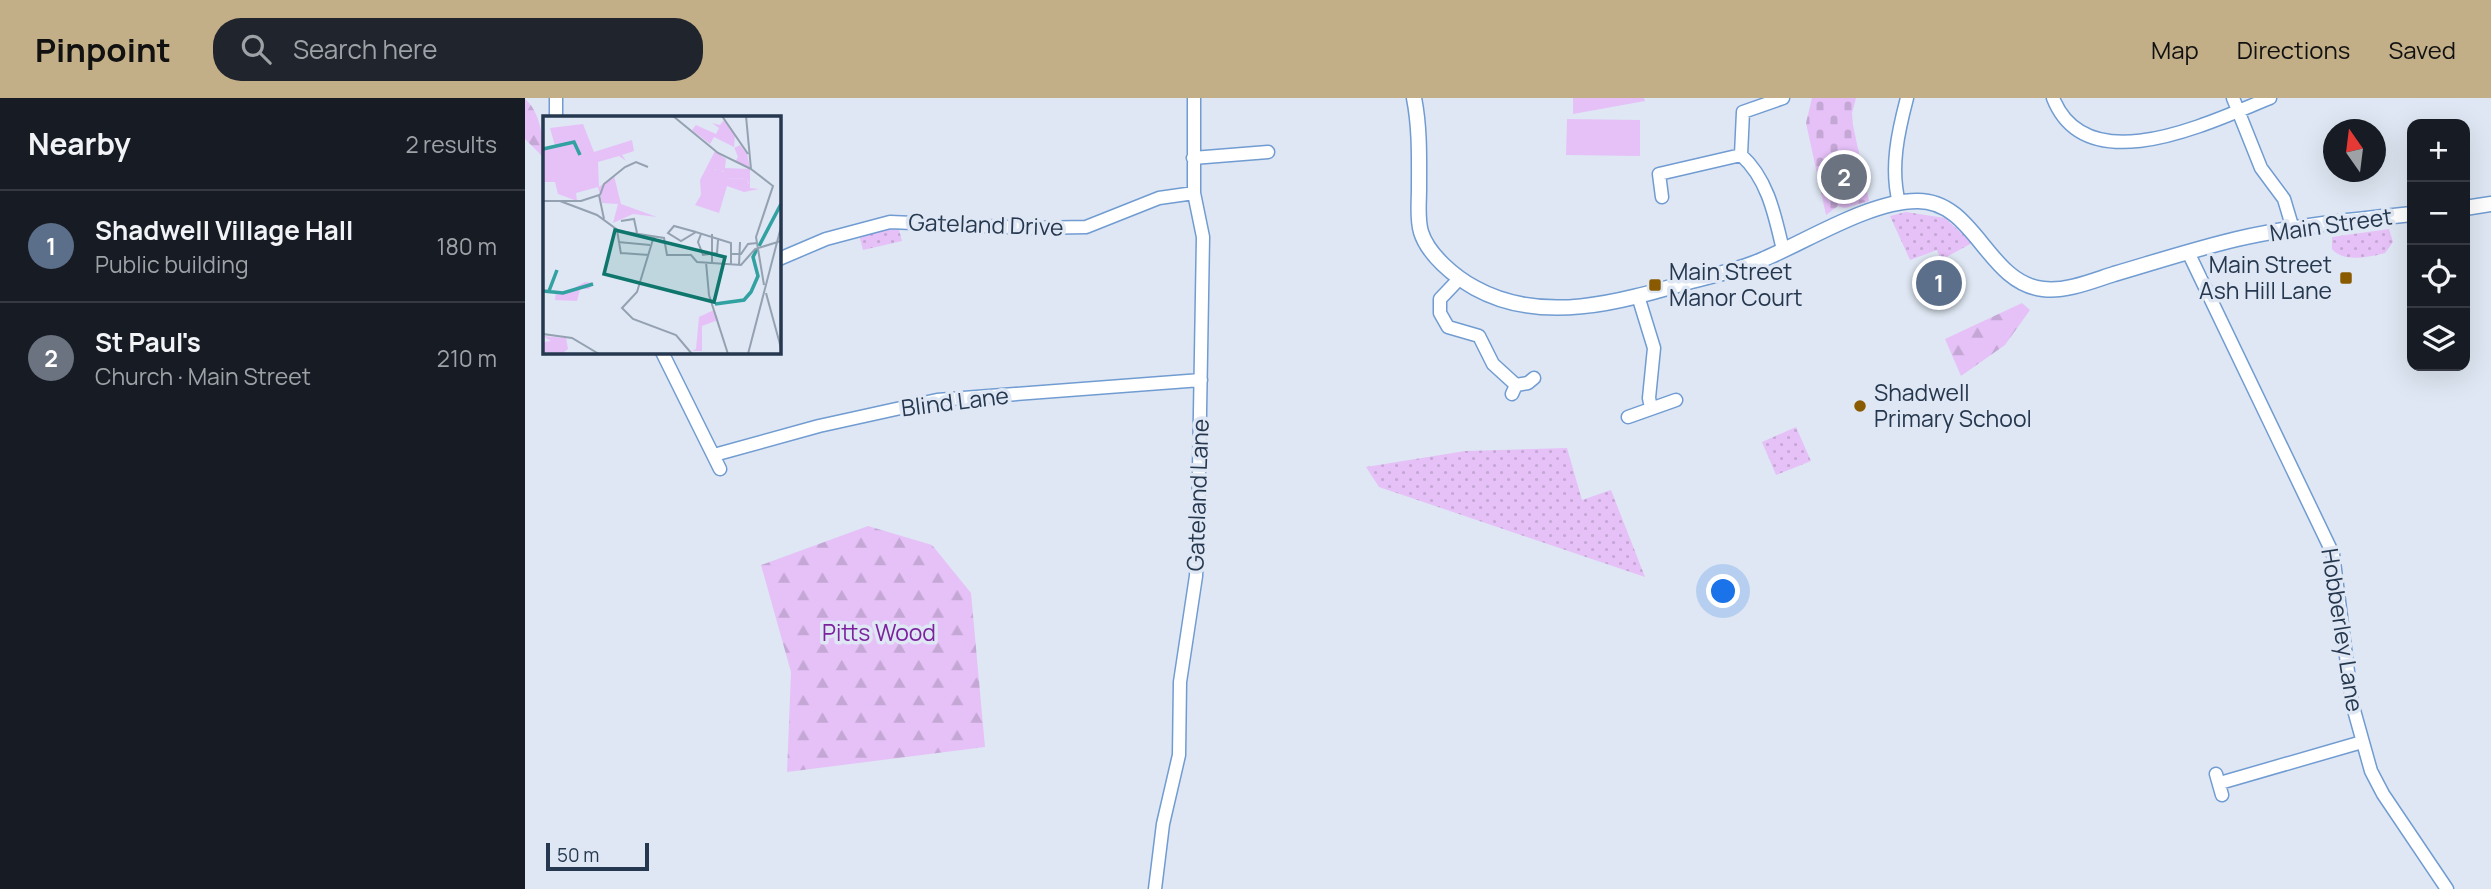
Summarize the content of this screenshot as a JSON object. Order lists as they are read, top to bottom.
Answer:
{
  "streets": {
    "street": [
      "Gateland Drive",
      "Main Street",
      "Blind Lane",
      "Gateland Lane",
      "Hobberley Lane"
    ]
  },
  "crossings": [
    ["Gateland Drive", "Gateland Lane"],
    ["Main Street", "Hobberley Lane"],
    ["Blind Lane", "Gateland Lane"]
  ],
  "parks": ["Pitts Wood"],
  "places": {
    "transit": ["Main Street Ash Hill Lane", "Main Street Manor Court"],
    "other": ["Shadwell Primary School"]
  },
  "scale_bar": "50 m",
  "north": "top",
  "page": {
    "header": "Pinpoint",
    "search": "Search here",
    "nav": ["Map", "Directions", "Saved"],
    "heading": ["Nearby", "2 results"],
    "map_buttons": ["+", "−"],
    "pins": ["2", "1"],
    "list": [
      {
        "mark": "1",
        "name": "Shadwell Village Hall",
        "note": "Public building",
        "value": "180 m"
      },
      {
        "mark": "2",
        "name": "St Paul's",
        "note": "Church · Main Street",
        "value": "210 m"
      }
    ],
    "scale": "50 m"
  }
}
